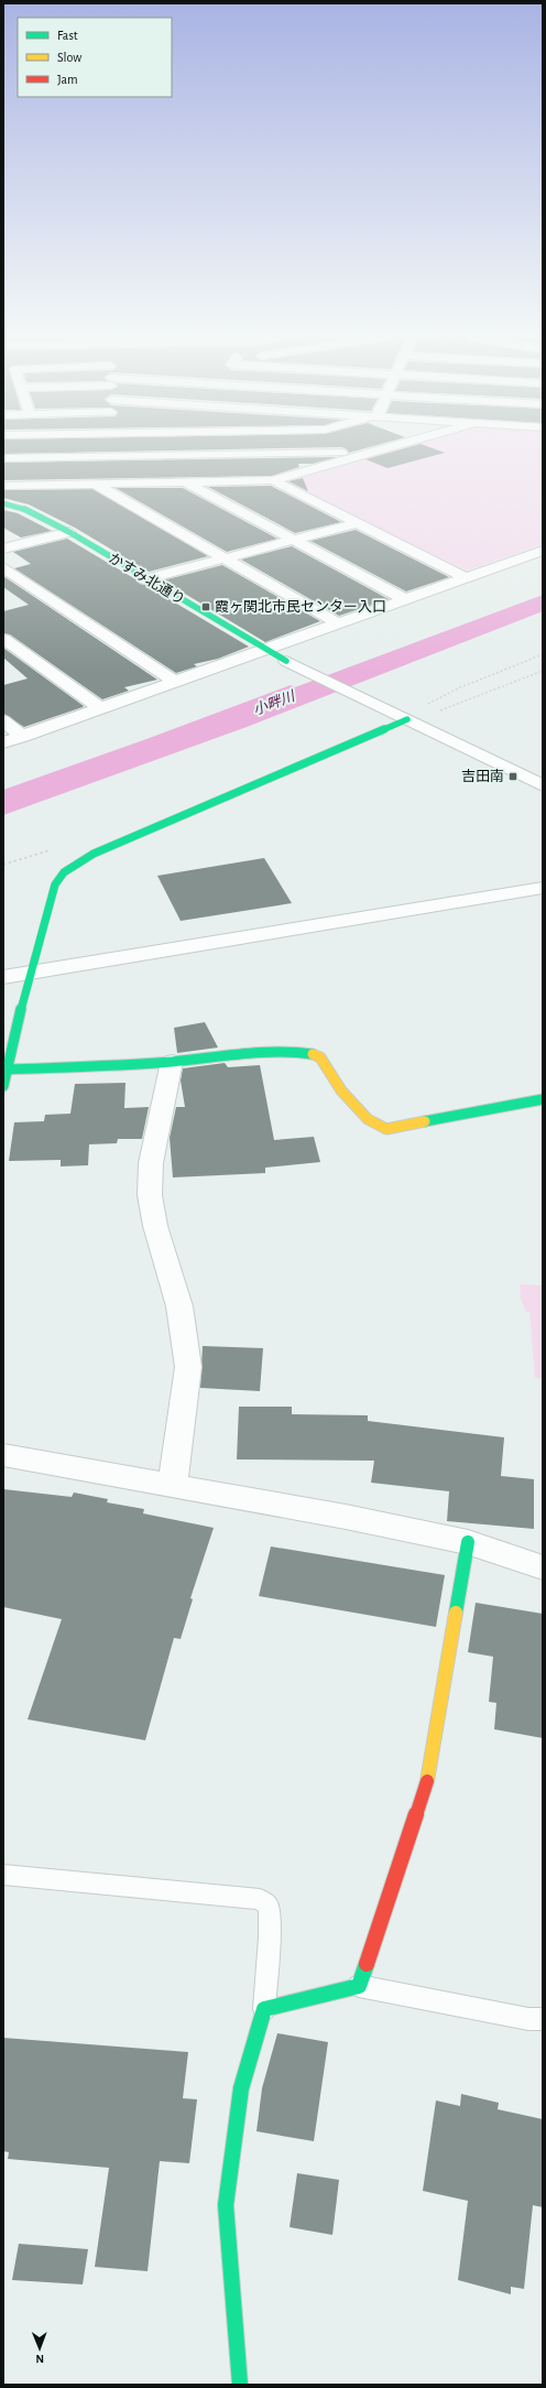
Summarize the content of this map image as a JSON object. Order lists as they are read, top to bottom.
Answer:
{
  "streets": {
    "street": ["かすみ北通り"]
  },
  "water": ["小畔川"],
  "places": {
    "transit": ["霞ヶ関北市民センター入口", "吉田南"]
  },
  "legend": ["Fast", "Slow", "Jam"],
  "north": "bottom"
}
